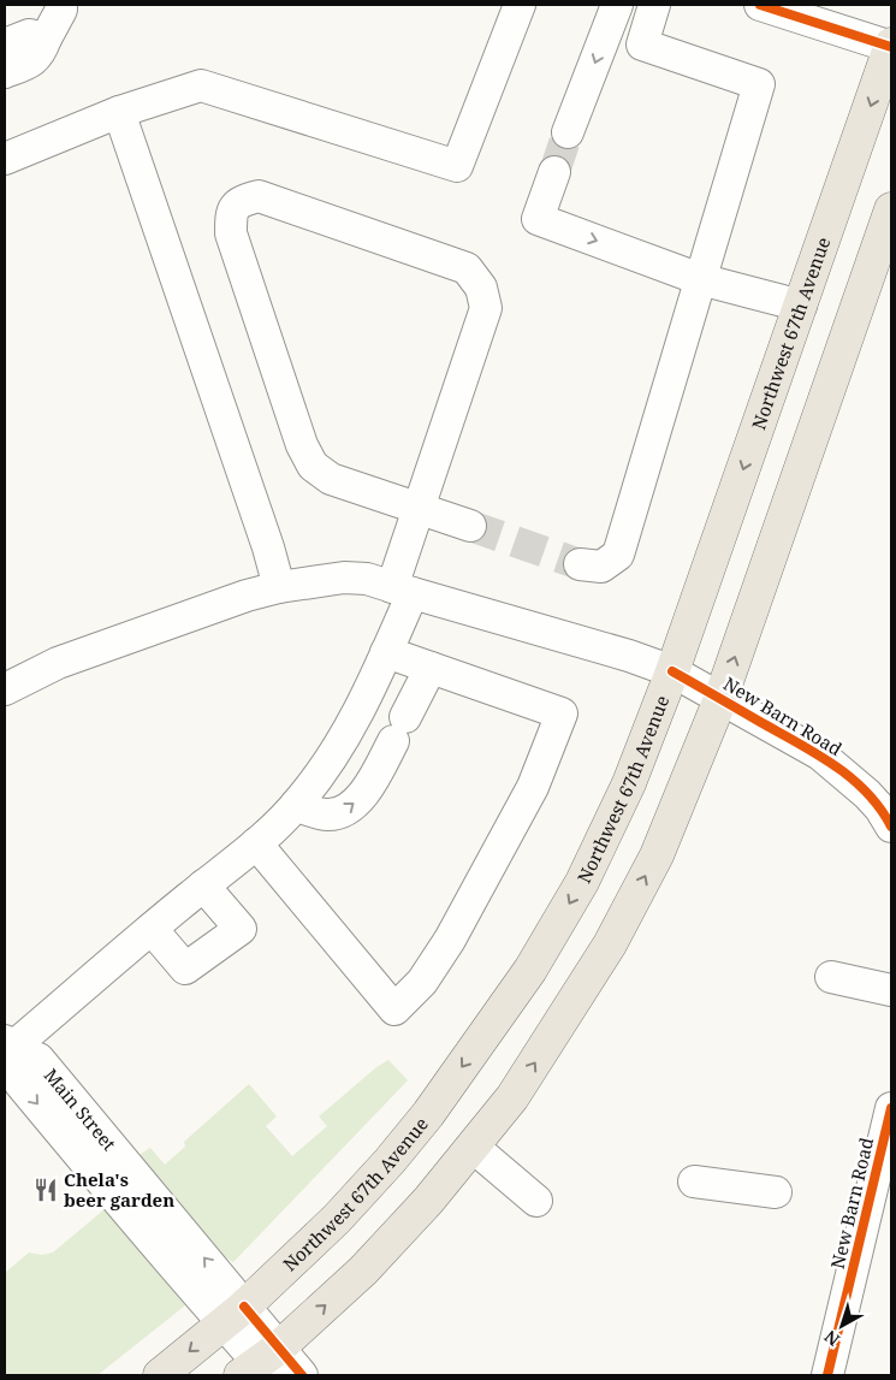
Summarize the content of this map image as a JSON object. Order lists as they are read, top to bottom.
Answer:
{
  "streets": {
    "main road": ["Northwest 67th Avenue"],
    "street": ["New Barn Road", "Main Street"]
  },
  "crossings": [
    ["Northwest 67th Avenue", "New Barn Road"],
    ["Northwest 67th Avenue", "Main Street"]
  ],
  "places": {
    "restaurant": ["Chela's beer garden"]
  },
  "north": "bottom left"
}
